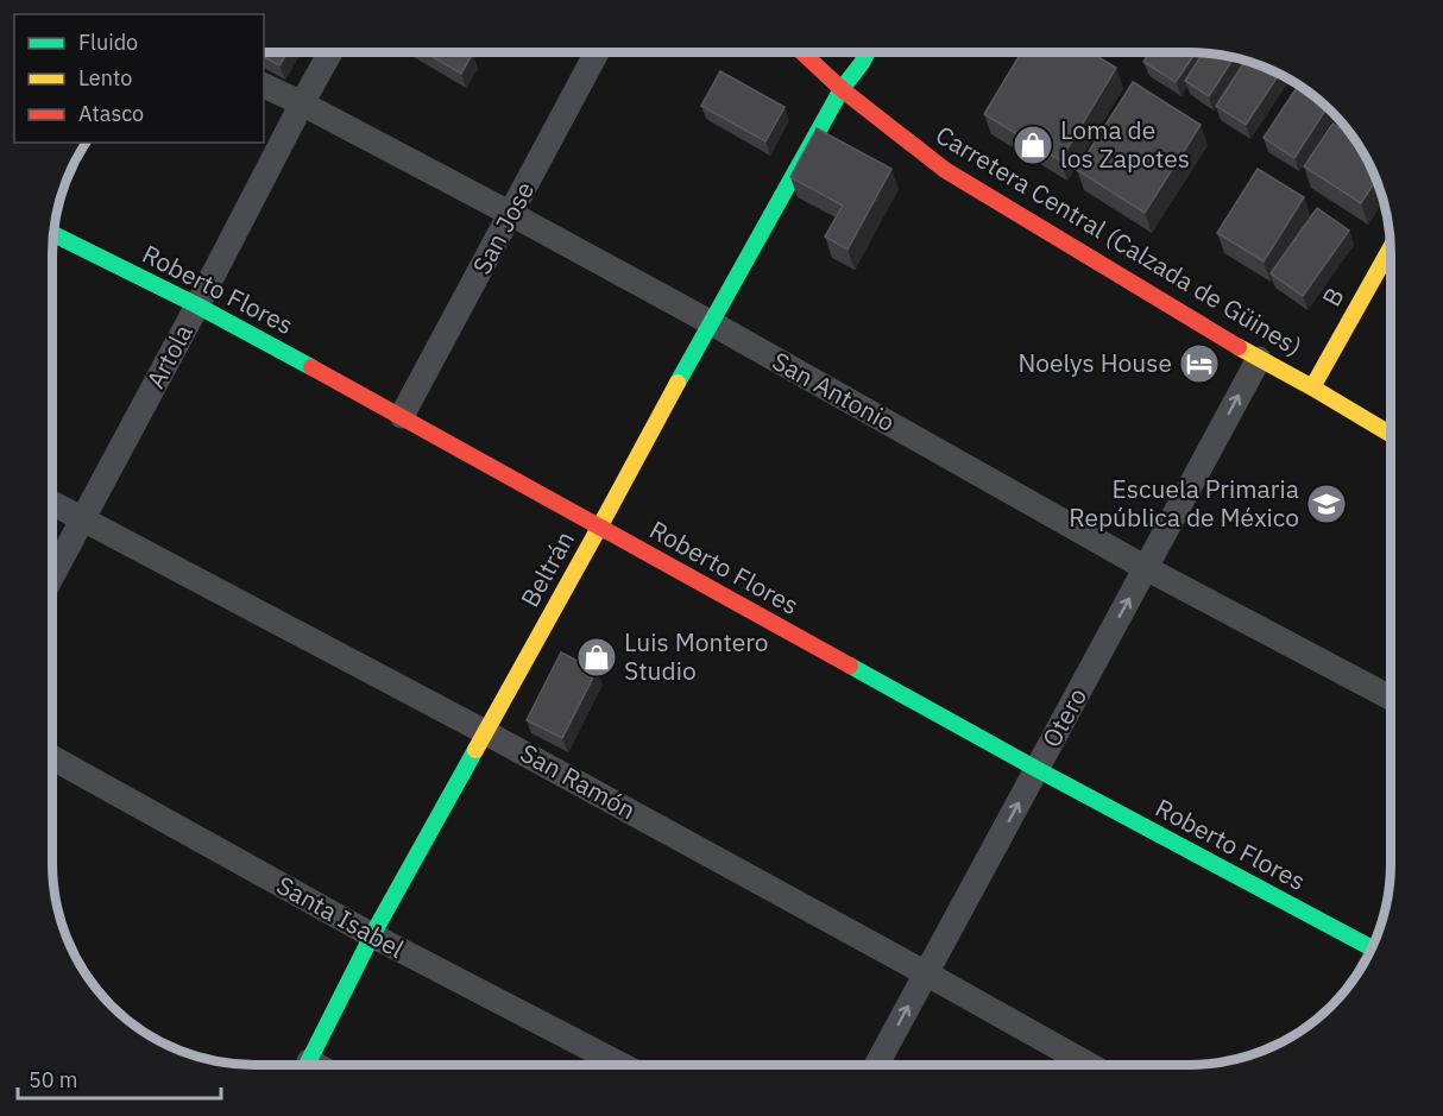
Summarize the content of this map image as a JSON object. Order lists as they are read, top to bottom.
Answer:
{
  "streets": {
    "street": [
      "San Jose",
      "Carretera Central (Calzada de Güines)",
      "Roberto Flores",
      "B",
      "Artola",
      "San Antonio",
      "Beltrán",
      "Otero",
      "San Ramón",
      "Santa Isabel"
    ]
  },
  "crossings": [
    ["San Jose", "Roberto Flores"],
    ["San Jose", "San Antonio"],
    ["Carretera Central (Calzada de Güines)", "B"],
    ["Carretera Central (Calzada de Güines)", "Beltrán"],
    ["Carretera Central (Calzada de Güines)", "Otero"],
    ["Roberto Flores", "Artola"],
    ["Roberto Flores", "Beltrán"],
    ["Roberto Flores", "Otero"],
    ["Artola", "San Antonio"],
    ["Artola", "San Ramón"],
    ["San Antonio", "Beltrán"],
    ["San Antonio", "Otero"],
    ["Beltrán", "San Ramón"],
    ["Beltrán", "Santa Isabel"],
    ["Otero", "San Ramón"]
  ],
  "one_way": ["Otero"],
  "places": {
    "shop": ["Loma de los Zapotes", "Luis Montero Studio"],
    "hotel": ["Noelys House"],
    "school or university": ["Escuela Primaria República de México"]
  },
  "legend": ["Fluido", "Lento", "Atasco"],
  "scale_bar": "50 m"
}
